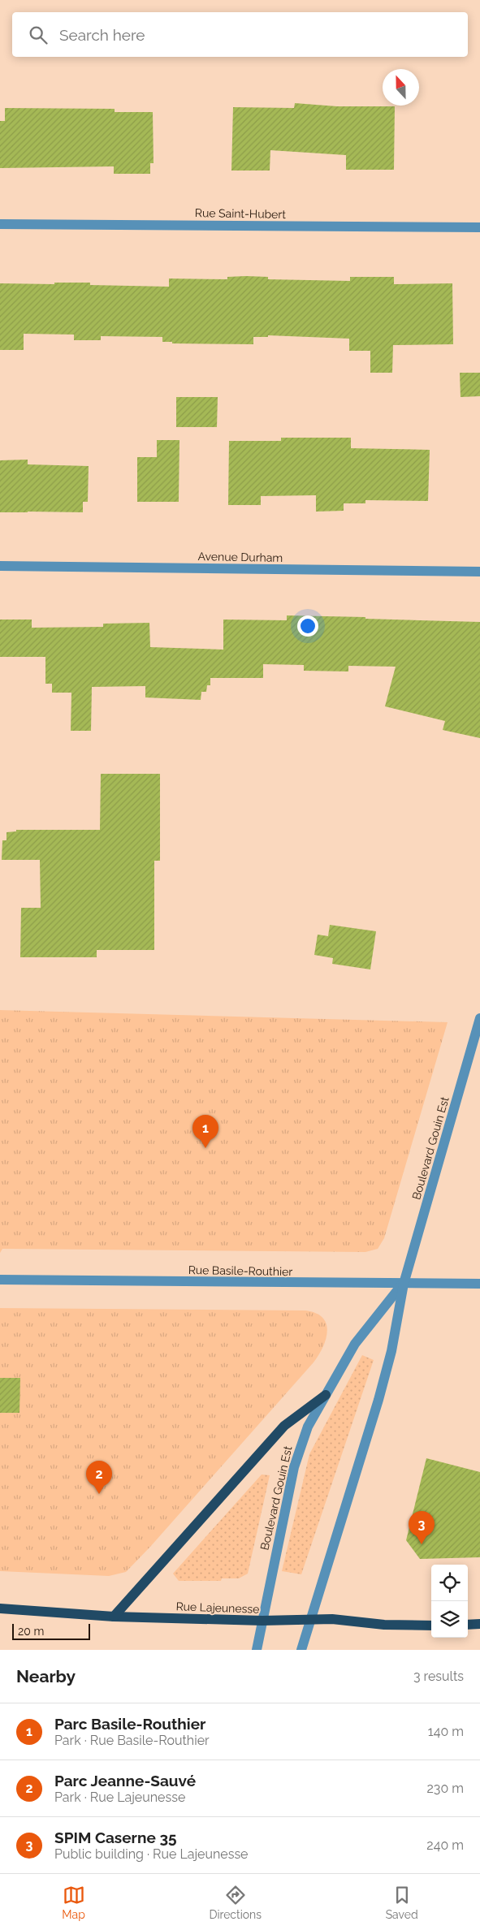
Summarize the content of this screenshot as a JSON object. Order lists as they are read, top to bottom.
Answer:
{
  "streets": {
    "main road": ["Rue Lajeunesse"],
    "street": [
      "Rue Saint-Hubert",
      "Avenue Durham",
      "Boulevard Gouin Est",
      "Rue Basile-Routhier"
    ]
  },
  "crossings": [
    ["Boulevard Gouin Est", "Rue Basile-Routhier"],
    ["Boulevard Gouin Est", "Rue Lajeunesse"]
  ],
  "scale_bar": "20 m",
  "north": "top",
  "page": {
    "search": "Search here",
    "pins": ["1", "2", "3"],
    "scale": "20 m",
    "heading": ["Nearby", "3 results"],
    "list": [
      {
        "mark": "1",
        "name": "Parc Basile-Routhier",
        "note": "Park · Rue Basile-Routhier",
        "value": "140 m"
      },
      {
        "mark": "2",
        "name": "Parc Jeanne-Sauvé",
        "note": "Park · Rue Lajeunesse",
        "value": "230 m"
      },
      {
        "mark": "3",
        "name": "SPIM Caserne 35",
        "note": "Public building · Rue Lajeunesse",
        "value": "240 m"
      }
    ],
    "nav": ["Map", "Directions", "Saved"]
  }
}
